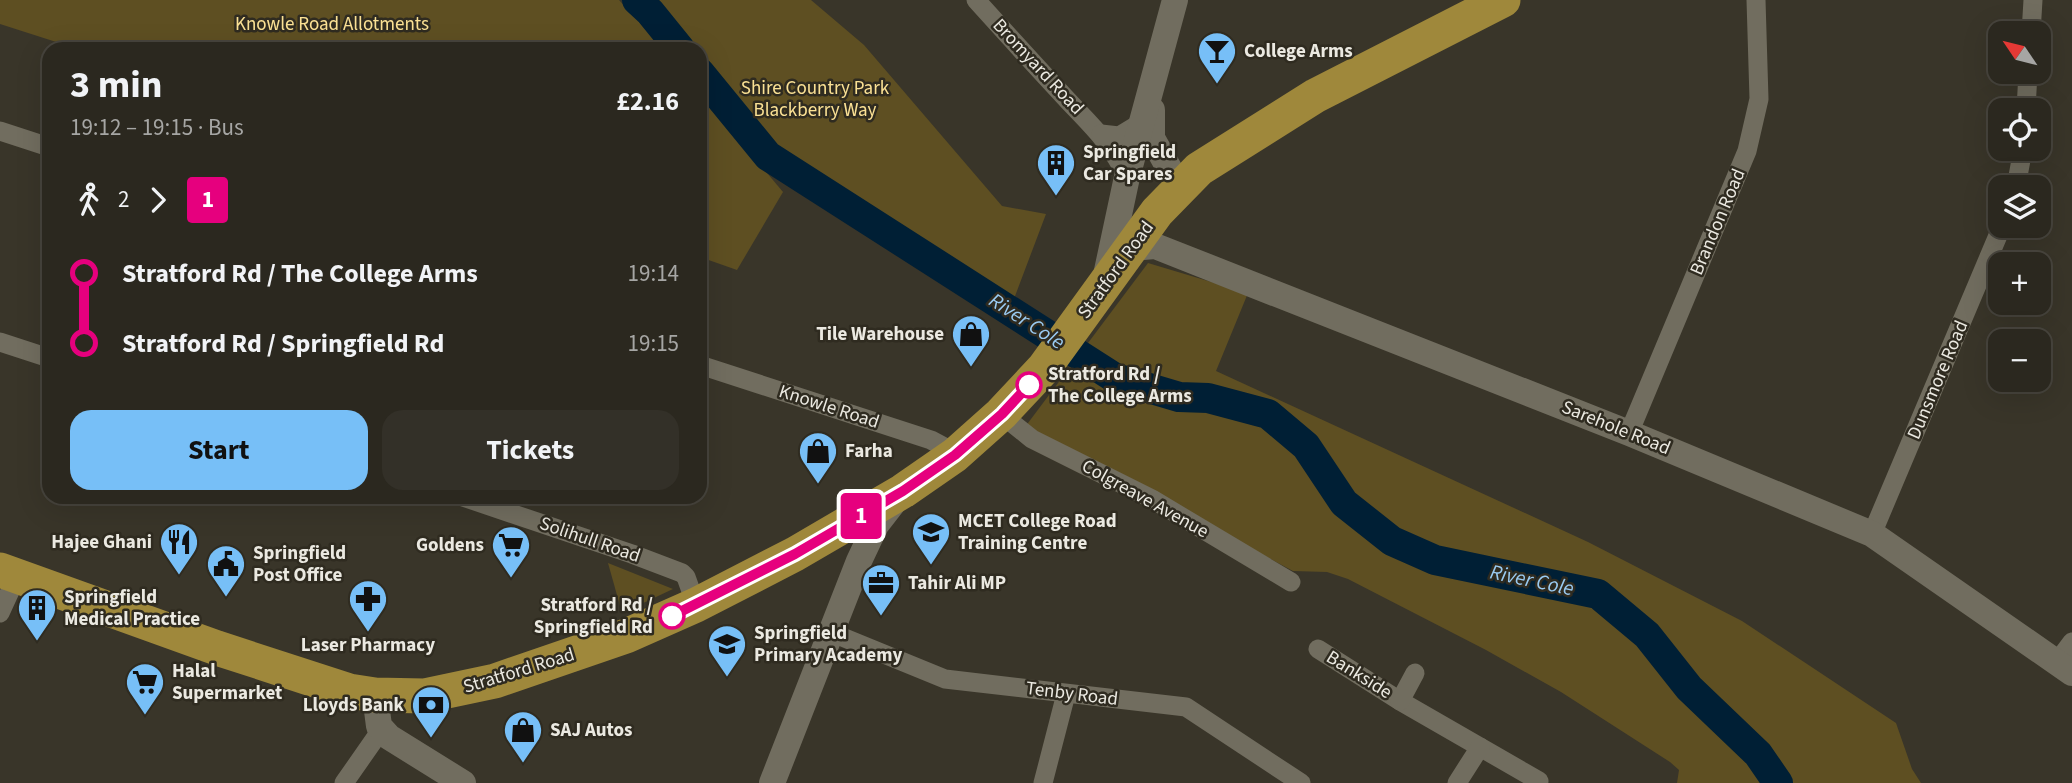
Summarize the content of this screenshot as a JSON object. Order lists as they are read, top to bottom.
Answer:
{
  "streets": {
    "highway": ["Stratford Road"],
    "street": [
      "Bromyard Road",
      "Brandon Road",
      "Dunsmore Road",
      "Knowle Road",
      "Sarehole Road",
      "Colgreave Avenue",
      "Solihull Road",
      "Bankside",
      "Tenby Road"
    ]
  },
  "crossings": [
    ["Brandon Road", "Sarehole Road"],
    ["Stratford Road", "Knowle Road"],
    ["Stratford Road", "Sarehole Road"],
    ["Stratford Road", "Colgreave Avenue"],
    ["Stratford Road", "Solihull Road"],
    ["Dunsmore Road", "Sarehole Road"]
  ],
  "water": ["River Cole"],
  "parks": ["Knowle Road Allotments", "Shire Country Park Blackberry Way"],
  "places": {
    "bar": ["College Arms"],
    "building": ["Springfield Car Spares", "Springfield Medical Practice"],
    "shop": ["Tile Warehouse", "Farha", "SAJ Autos"],
    "other": ["Stratford Rd / The College Arms", "Stratford Rd / Springfield Rd"],
    "school or university": ["MCET College Road Training Centre", "Springfield Primary Academy"],
    "restaurant": ["Hajee Ghani"],
    "supermarket": ["Goldens", "Halal Supermarket"],
    "public building": ["Springfield Post Office"],
    "office": ["Tahir Ali MP"],
    "pharmacy": ["Laser Pharmacy"],
    "bank": ["Lloyds Bank"]
  },
  "lines": ["bus line 1"],
  "north": "top left",
  "page": {
    "on_map": "1",
    "map_buttons": ["+", "−"],
    "heading": ["3 min", "19:12 – 19:15 · Bus", "£2.16"],
    "legs": ["2", "1"],
    "list": [
      {
        "name": "Stratford Rd / The College Arms",
        "value": "19:14"
      },
      {
        "name": "Stratford Rd / Springfield Rd",
        "value": "19:15"
      }
    ],
    "buttons": ["Start", "Tickets"]
  }
}
